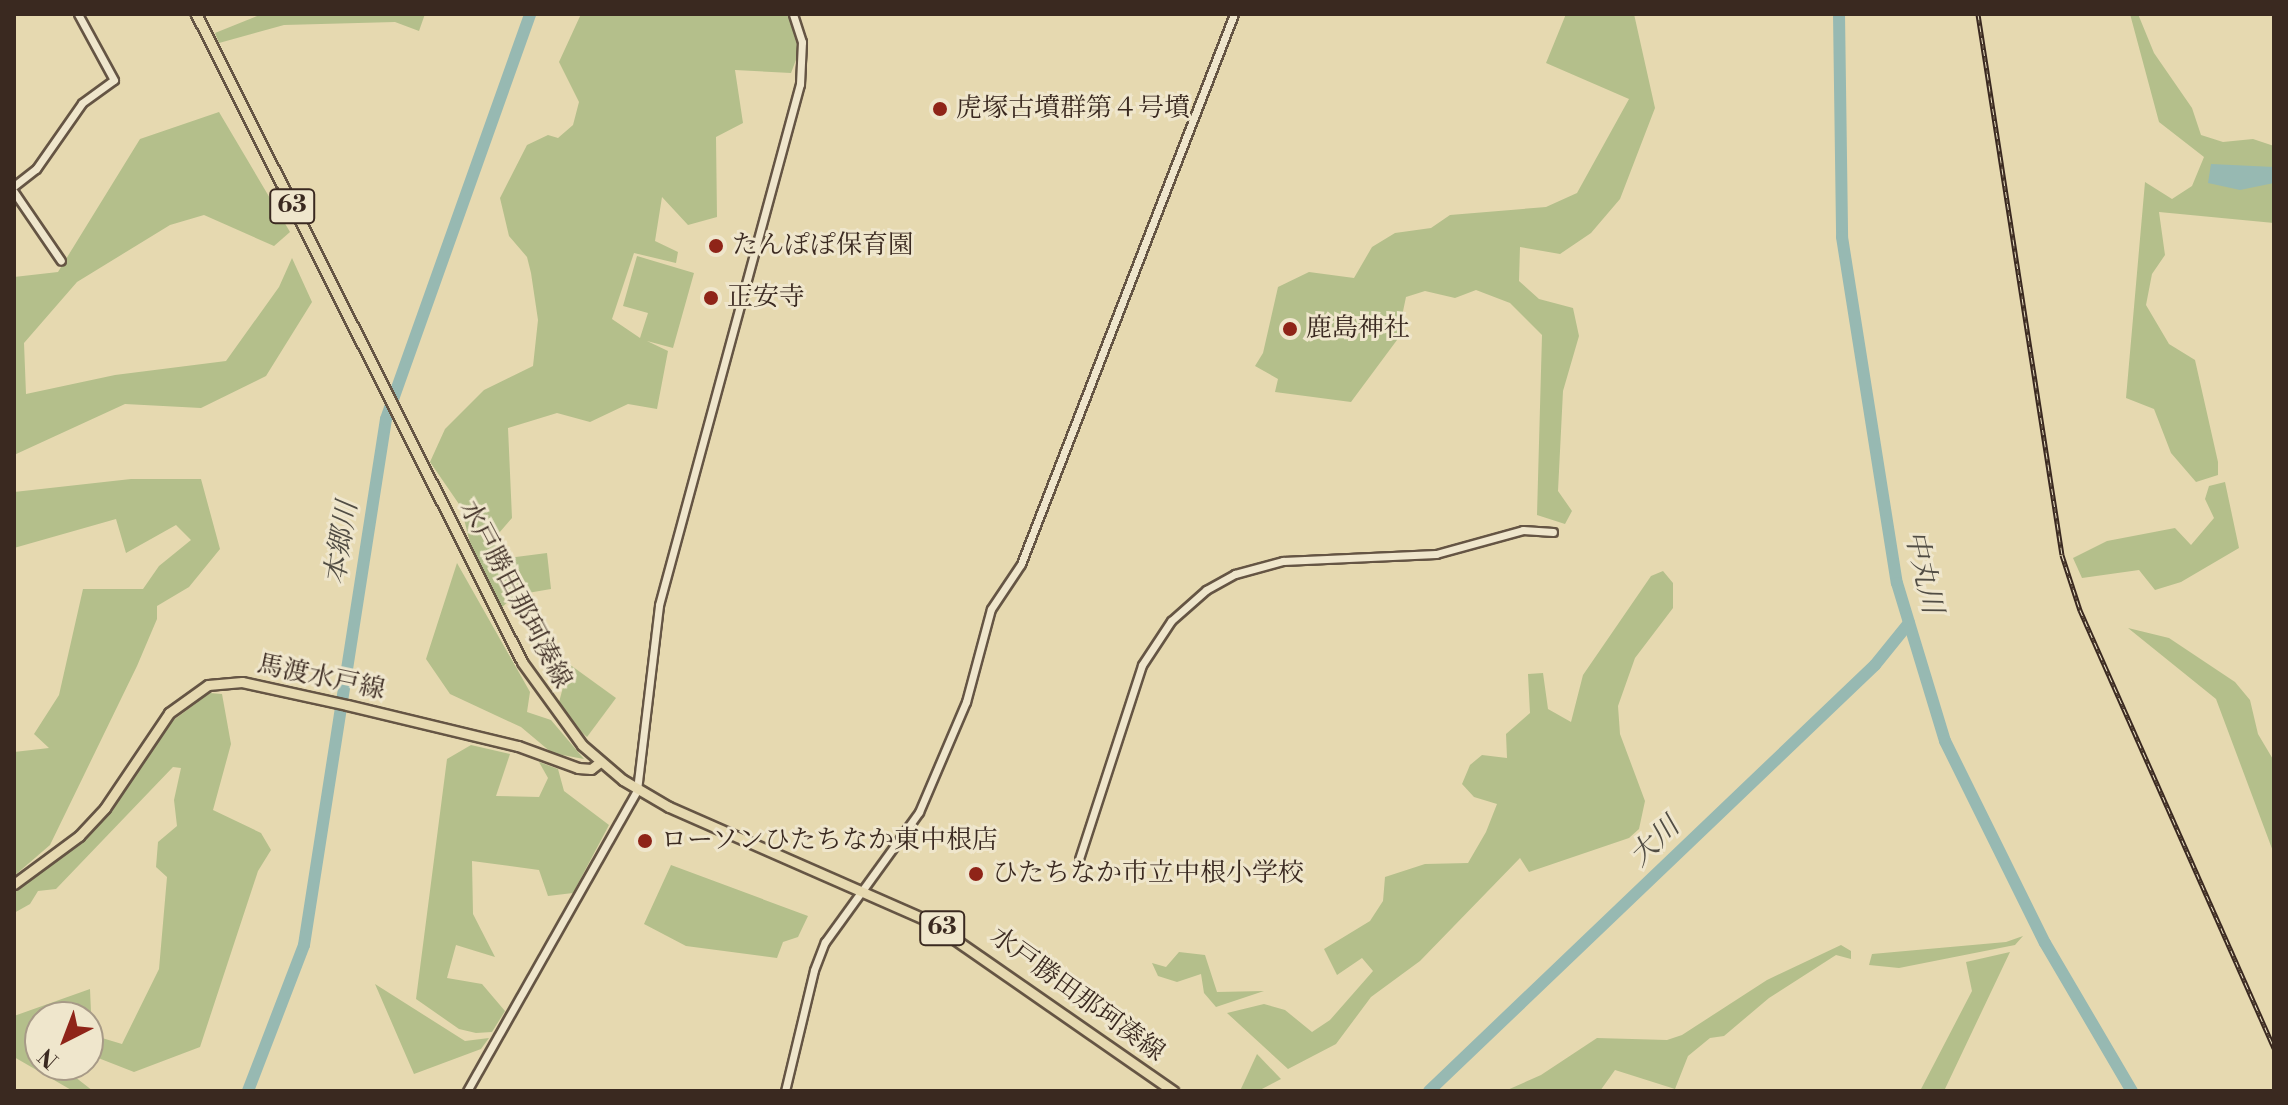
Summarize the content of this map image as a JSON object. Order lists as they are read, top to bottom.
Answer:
{
  "streets": {
    "main road": ["63", "水戸勝田那珂湊線", "馬渡水戸線"]
  },
  "crossings": [
    ["水戸勝田那珂湊線", "馬渡水戸線"]
  ],
  "water": ["本郷川", "中丸川", "大川"],
  "places": [
    "虎塚古墳群第４号墳",
    "たんぽぽ保育園",
    "正安寺",
    "鹿島神社",
    "ローソンひたちなか東中根店",
    "ひたちなか市立中根小学校"
  ],
  "north": "bottom left"
}
